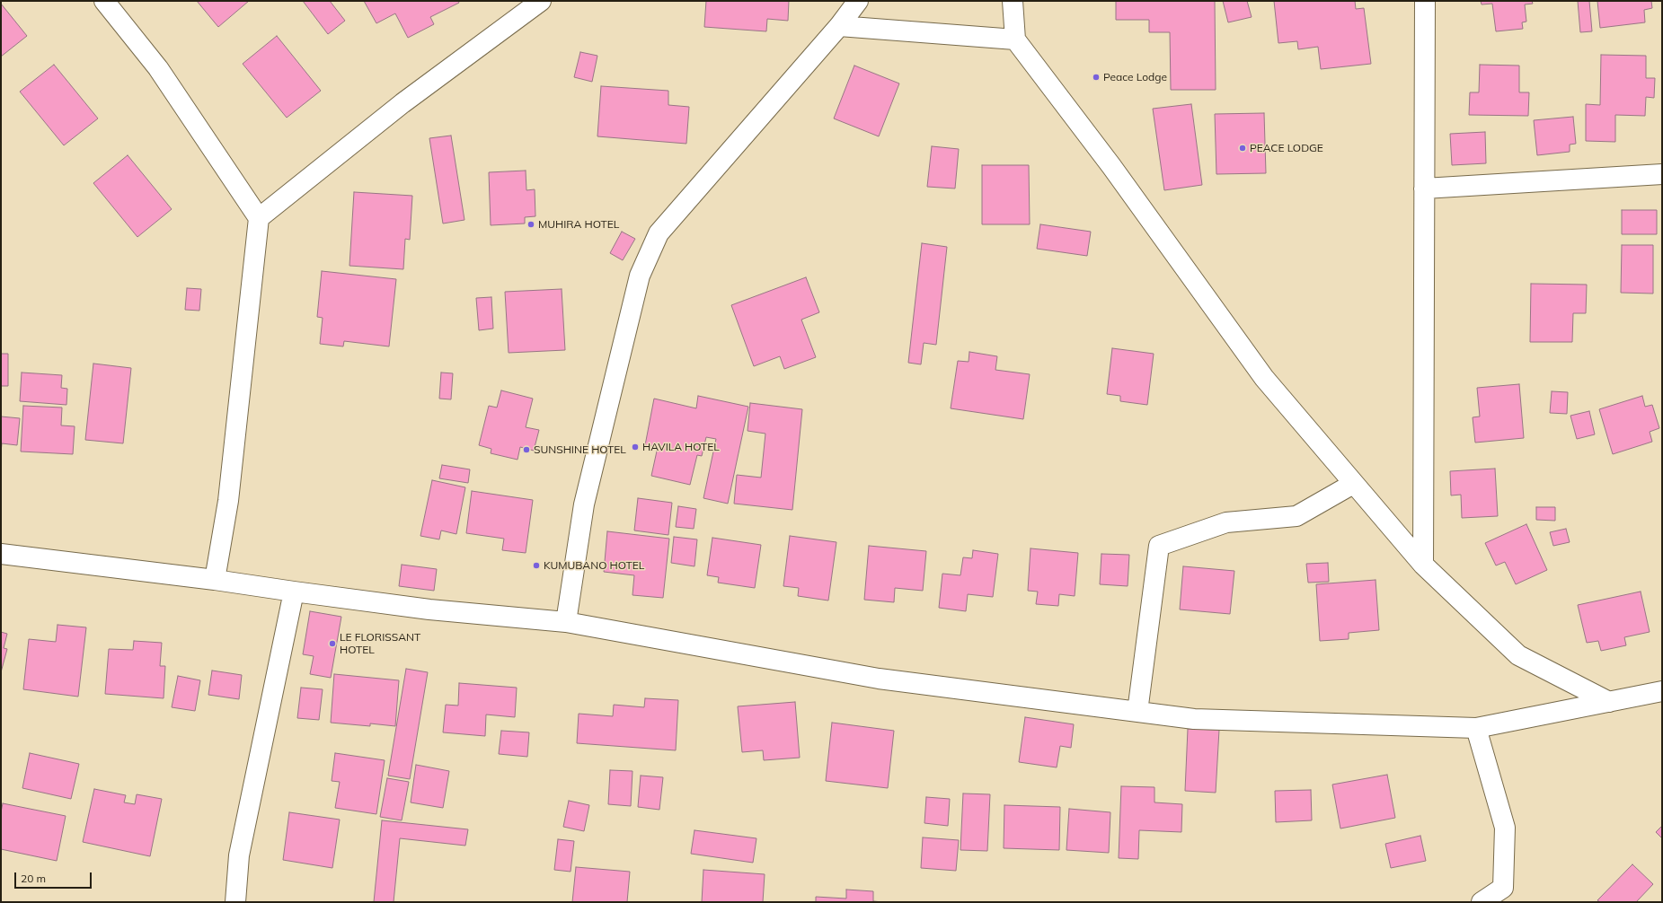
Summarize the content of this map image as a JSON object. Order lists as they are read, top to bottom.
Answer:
{
  "places": [
    "Peace Lodge",
    "PEACE LODGE",
    "MUHIRA HOTEL",
    "HAVILA HOTEL",
    "SUNSHINE HOTEL",
    "KUMUBANO HOTEL",
    "LE FLORISSANT HOTEL"
  ],
  "scale_bar": "20 m"
}
